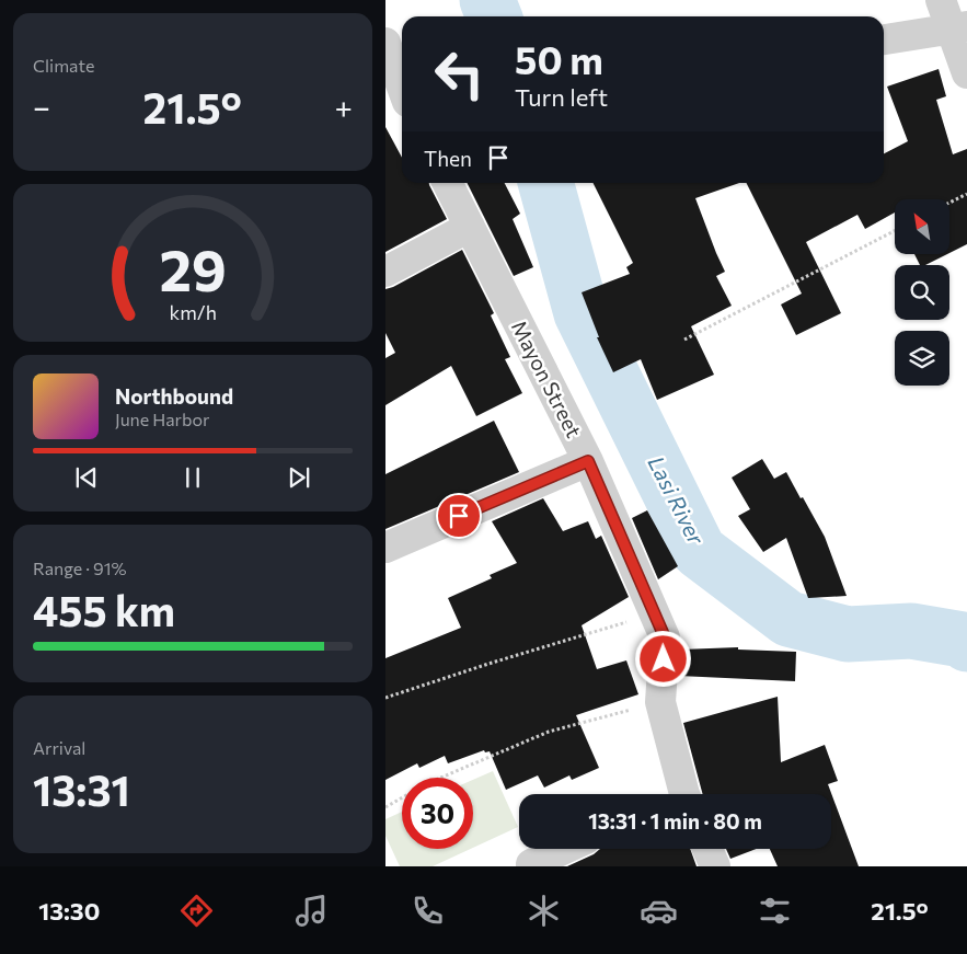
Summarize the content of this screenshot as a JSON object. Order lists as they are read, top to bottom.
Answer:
{
  "streets": {
    "street": ["Mayon Street"]
  },
  "water": ["Lasi River"],
  "north": "top left",
  "page": {
    "tile": [
      "Climate",
      ["Range · 91%", "455 km"],
      ["Arrival", "13:31"]
    ],
    "turn": ["50 m", "Turn left"],
    "heat": ["−", "21.5°", "+"],
    "then": "Then",
    "song": ["Northbound", "June Harbor"],
    "limit": "30",
    "trip": "13:31 · 1 min · 80 m",
    "tabs": ["13:30", "21.5°"],
    "gauge": ["29", "km/h"]
  }
}
